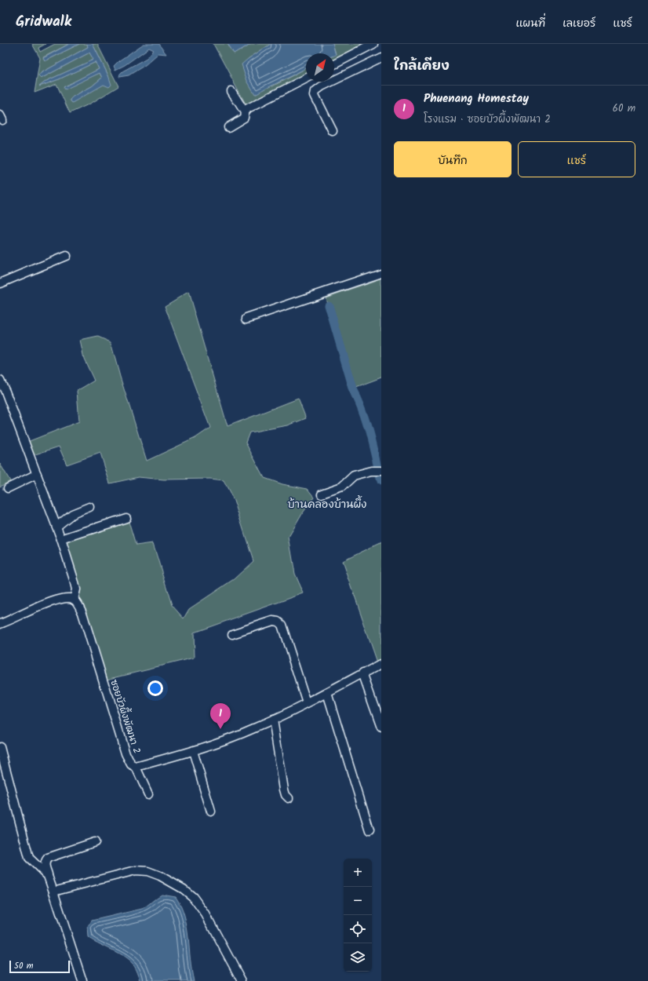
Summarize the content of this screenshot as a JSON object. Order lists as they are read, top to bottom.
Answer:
{
  "streets": {
    "street": ["ซอยบัวผึ้งพัฒนา 2"]
  },
  "districts": ["บ้านคลองบ้านผึ้ง"],
  "scale_bar": "50 m",
  "north": "top right",
  "page": {
    "header": "Gridwalk",
    "nav": ["แผนที่", "เลเยอร์", "แชร์"],
    "heading": "ใกล้เคียง",
    "list": [
      {
        "mark": "1",
        "name": "Phuenang Homestay",
        "note": "โรงแรม · ซอยบัวผึ้งพัฒนา 2",
        "value": "60 m"
      }
    ],
    "buttons": ["บันทึก", "แชร์"],
    "pins": "1",
    "map_buttons": ["+", "−"],
    "scale": "50 m"
  }
}
